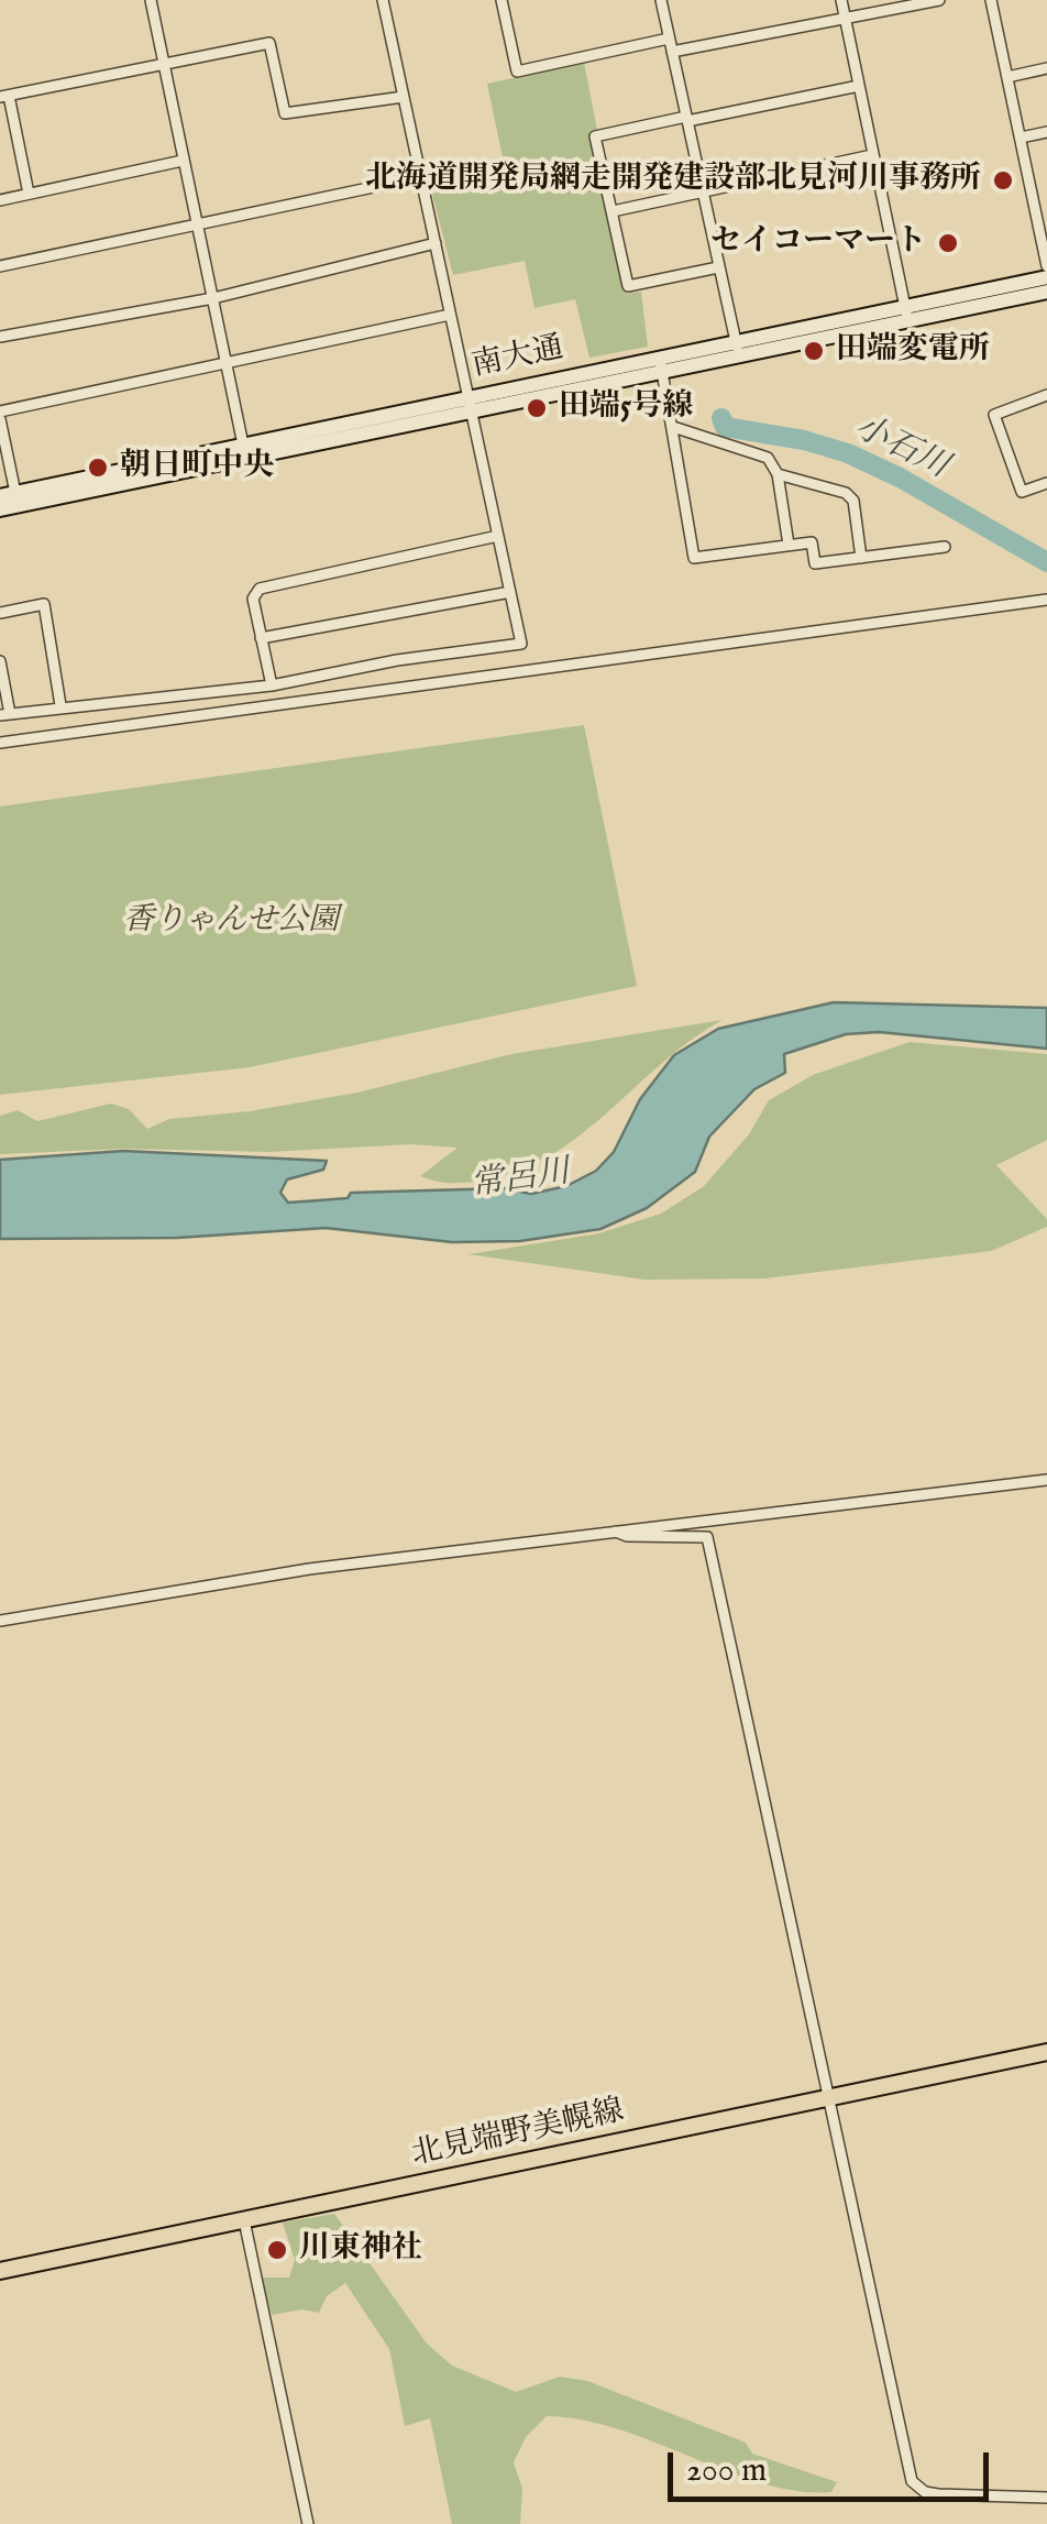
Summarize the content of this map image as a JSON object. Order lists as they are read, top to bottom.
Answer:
{
  "streets": {
    "main road": ["北見端野美幌線"],
    "street": ["南大通"]
  },
  "water": ["小石川", "常呂川"],
  "parks": ["香りゃんせ公園"],
  "places": [
    "北海道開発局網走開発建設部北見河川事務所",
    "セイコーマート",
    "田端変電所",
    "田端5号線",
    "朝日町中央",
    "川東神社"
  ],
  "scale_bar": "200 m"
}
